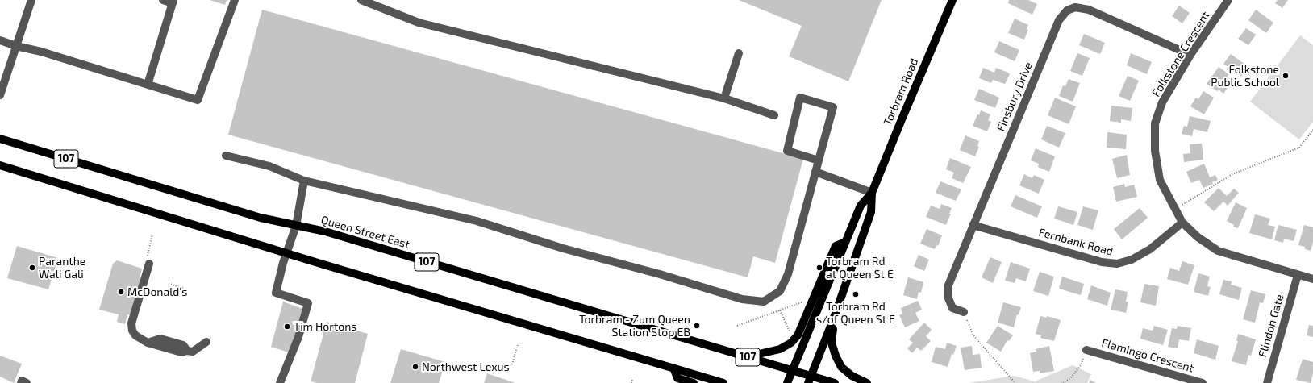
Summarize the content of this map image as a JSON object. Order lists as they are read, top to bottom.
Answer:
{
  "streets": {
    "main road": ["Torbram Road", "107", "Queen Street East"],
    "street": [
      "Folkstone Crescent",
      "Finsbury Drive",
      "Fernbank Road",
      "Flindon Gate",
      "Flamingo Crescent"
    ]
  },
  "crossings": [
    ["Folkstone Crescent", "Finsbury Drive"],
    ["Folkstone Crescent", "Fernbank Road"],
    ["Folkstone Crescent", "Flindon Gate"],
    ["Torbram Road", "Queen Street East"],
    ["Finsbury Drive", "Fernbank Road"]
  ],
  "places": [
    "Folkstone Public School",
    "Paranthe Wali Gali",
    "Torbram Rd at Queen St E",
    "McDonald's",
    "Torbram Rd s/of Queen St E",
    "Torbram - Zum Queen Station Stop EB",
    "Tim Hortons",
    "Northwest Lexus"
  ]
}
